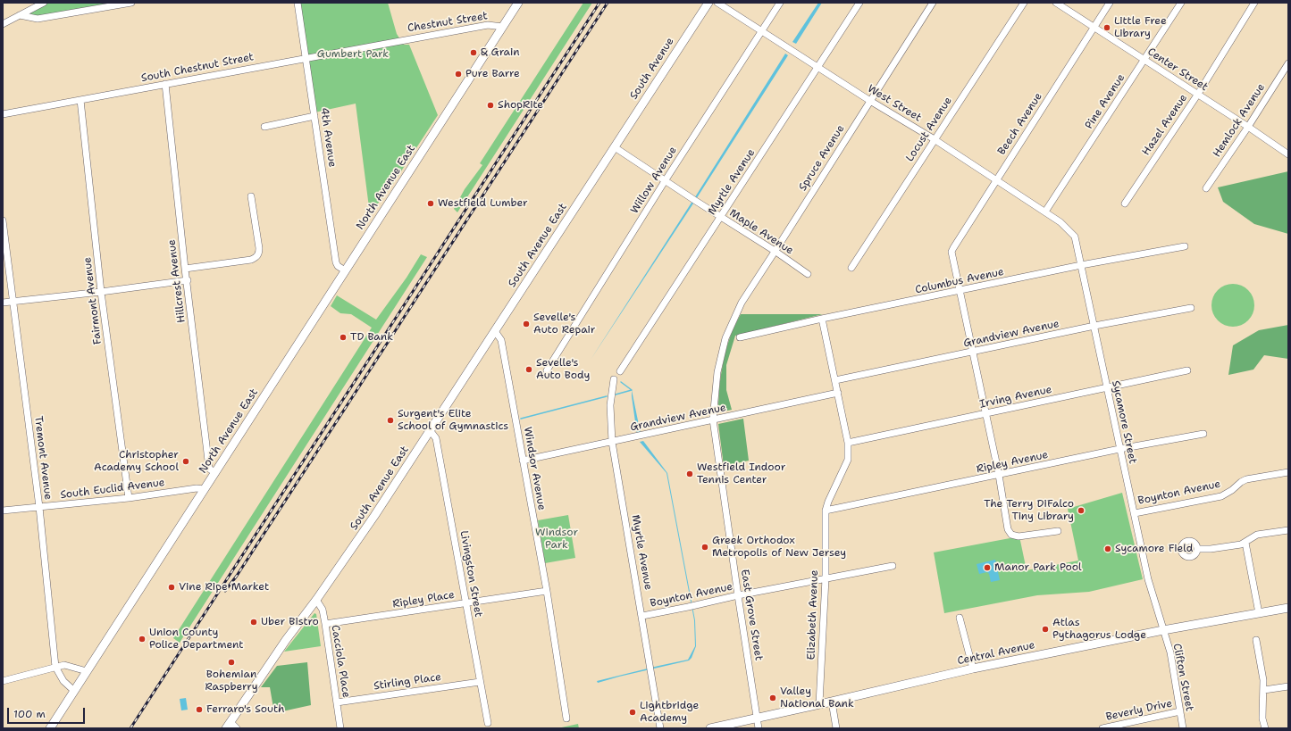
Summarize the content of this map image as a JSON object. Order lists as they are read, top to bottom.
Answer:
{
  "streets": {
    "main road": [
      "South Avenue",
      "North Avenue East",
      "South Avenue East",
      "Central Avenue"
    ],
    "street": [
      "Chestnut Street",
      "South Chestnut Street",
      "Center Street",
      "Pine Avenue",
      "West Street",
      "Hemlock Avenue",
      "Beech Avenue",
      "Hazel Avenue",
      "Locust Avenue",
      "4th Avenue",
      "Spruce Avenue",
      "Willow Avenue",
      "Myrtle Avenue",
      "Maple Avenue",
      "Hillcrest Avenue",
      "Columbus Avenue",
      "Fairmont Avenue",
      "Grandview Avenue",
      "Irving Avenue",
      "Sycamore Street",
      "Tremont Avenue",
      "Ripley Avenue",
      "Windsor Avenue",
      "South Euclid Avenue",
      "Boynton Avenue",
      "Livingston Street",
      "Ripley Place",
      "East Grove Street",
      "Elizabeth Avenue",
      "Cacciola Place",
      "Clifton Street",
      "Stirling Place",
      "Beverly Drive"
    ]
  },
  "crossings": [
    ["Chestnut Street", "South Chestnut Street"],
    ["Chestnut Street", "North Avenue East"],
    ["South Chestnut Street", "4th Avenue"],
    ["South Chestnut Street", "Hillcrest Avenue"],
    ["South Chestnut Street", "Fairmont Avenue"],
    ["South Avenue", "Maple Avenue"],
    ["South Avenue", "South Avenue East"],
    ["Center Street", "Pine Avenue"],
    ["Center Street", "Hemlock Avenue"],
    ["Center Street", "Beech Avenue"],
    ["Center Street", "Hazel Avenue"],
    ["Pine Avenue", "West Street"],
    ["West Street", "Beech Avenue"],
    ["West Street", "Locust Avenue"],
    ["West Street", "Spruce Avenue"],
    ["West Street", "Willow Avenue"],
    ["West Street", "Myrtle Avenue"],
    ["West Street", "Sycamore Street"],
    ["Beech Avenue", "Columbus Avenue"],
    ["4th Avenue", "North Avenue East"],
    ["Spruce Avenue", "Maple Avenue"],
    ["Spruce Avenue", "East Grove Street"],
    ["Willow Avenue", "Maple Avenue"],
    ["Myrtle Avenue", "Maple Avenue"],
    ["Myrtle Avenue", "Grandview Avenue"],
    ["Myrtle Avenue", "Boynton Avenue"],
    ["North Avenue East", "Hillcrest Avenue"],
    ["North Avenue East", "Tremont Avenue"],
    ["North Avenue East", "South Euclid Avenue"],
    ["Maple Avenue", "South Avenue East"],
    ["South Avenue East", "Windsor Avenue"],
    ["South Avenue East", "Livingston Street"],
    ["South Avenue East", "Cacciola Place"],
    ["Columbus Avenue", "Sycamore Street"],
    ["Columbus Avenue", "Elizabeth Avenue"],
    ["Fairmont Avenue", "South Euclid Avenue"],
    ["Grandview Avenue", "Sycamore Street"],
    ["Grandview Avenue", "Windsor Avenue"],
    ["Grandview Avenue", "East Grove Street"],
    ["Grandview Avenue", "Elizabeth Avenue"],
    ["Irving Avenue", "Sycamore Street"],
    ["Irving Avenue", "Elizabeth Avenue"],
    ["Sycamore Street", "Ripley Avenue"],
    ["Sycamore Street", "Boynton Avenue"],
    ["Sycamore Street", "Central Avenue"],
    ["Sycamore Street", "Clifton Street"],
    ["Tremont Avenue", "South Euclid Avenue"],
    ["Ripley Avenue", "Elizabeth Avenue"],
    ["Windsor Avenue", "Ripley Place"],
    ["Boynton Avenue", "East Grove Street"],
    ["Boynton Avenue", "Elizabeth Avenue"],
    ["Livingston Street", "Ripley Place"],
    ["Livingston Street", "Stirling Place"],
    ["Ripley Place", "Cacciola Place"],
    ["East Grove Street", "Central Avenue"],
    ["Elizabeth Avenue", "Central Avenue"],
    ["Central Avenue", "Clifton Street"],
    ["Cacciola Place", "Stirling Place"],
    ["Clifton Street", "Beverly Drive"]
  ],
  "parks": ["Gumbert Park", "Windsor Park"],
  "places": [
    "Little Free Library",
    "& Grain",
    "Pure Barre",
    "ShopRite",
    "Westfield Lumber",
    "Sevelle's Auto Repair",
    "TD Bank",
    "Sevelle's Auto Body",
    "Surgent's Elite School of Gymnastics",
    "Christopher Academy School",
    "Westfield Indoor Tennis Center",
    "The Terry DiFalco Tiny Library",
    "Greek Orthodox Metropolis of New Jersey",
    "Sycamore Field",
    "Manor Park Pool",
    "Vine Ripe Market",
    "Uber Bistro",
    "Atlas Pythagorus Lodge",
    "Union County Police Department",
    "Bohemian Raspberry",
    "Valley National Bank",
    "Ferraro's South",
    "Lightbridge Academy"
  ],
  "scale_bar": "100 m"
}
